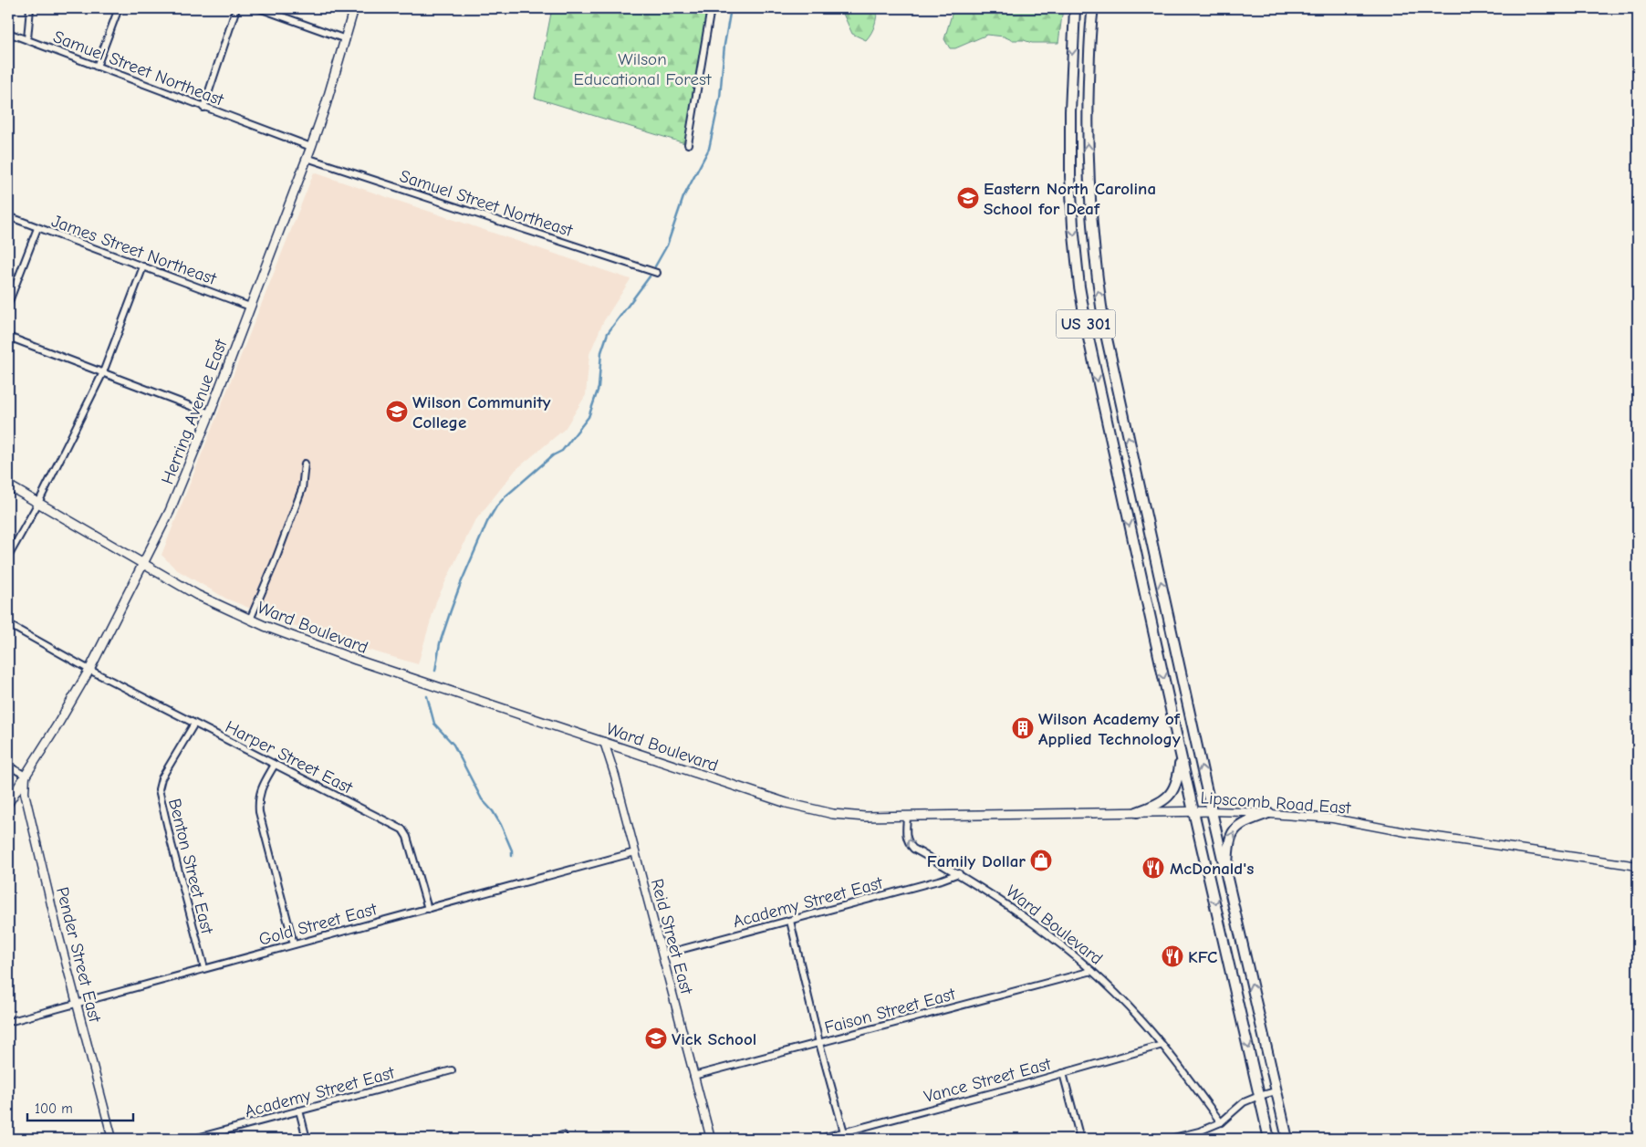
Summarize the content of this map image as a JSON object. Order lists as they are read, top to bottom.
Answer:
{
  "streets": {
    "highway": ["US 301"],
    "main road": ["Herring Avenue East", "Ward Boulevard", "Lipscomb Road East"],
    "street": [
      "Samuel Street Northeast",
      "James Street Northeast",
      "Harper Street East",
      "Benton Street East",
      "Academy Street East",
      "Gold Street East",
      "Reid Street East",
      "Pender Street East",
      "Faison Street East",
      "Vance Street East"
    ]
  },
  "crossings": [
    ["Samuel Street Northeast", "Herring Avenue East"],
    ["James Street Northeast", "Herring Avenue East"],
    ["US 301", "Lipscomb Road East"],
    ["Herring Avenue East", "Ward Boulevard"],
    ["Herring Avenue East", "Harper Street East"],
    ["Herring Avenue East", "Pender Street East"],
    ["Ward Boulevard", "Lipscomb Road East"],
    ["Ward Boulevard", "Academy Street East"],
    ["Ward Boulevard", "Reid Street East"],
    ["Ward Boulevard", "Faison Street East"],
    ["Ward Boulevard", "Vance Street East"],
    ["Harper Street East", "Benton Street East"],
    ["Harper Street East", "Gold Street East"],
    ["Benton Street East", "Gold Street East"],
    ["Academy Street East", "Reid Street East"],
    ["Gold Street East", "Reid Street East"],
    ["Gold Street East", "Pender Street East"],
    ["Reid Street East", "Faison Street East"]
  ],
  "parks": ["Wilson Educational Forest"],
  "places": {
    "school or university": ["Eastern North Carolina School for Deaf", "Wilson Community College", "Vick School"],
    "building": ["Wilson Academy of Applied Technology"],
    "shop": ["Family Dollar"],
    "restaurant": ["McDonald's", "KFC"]
  },
  "scale_bar": "100 m"
}
